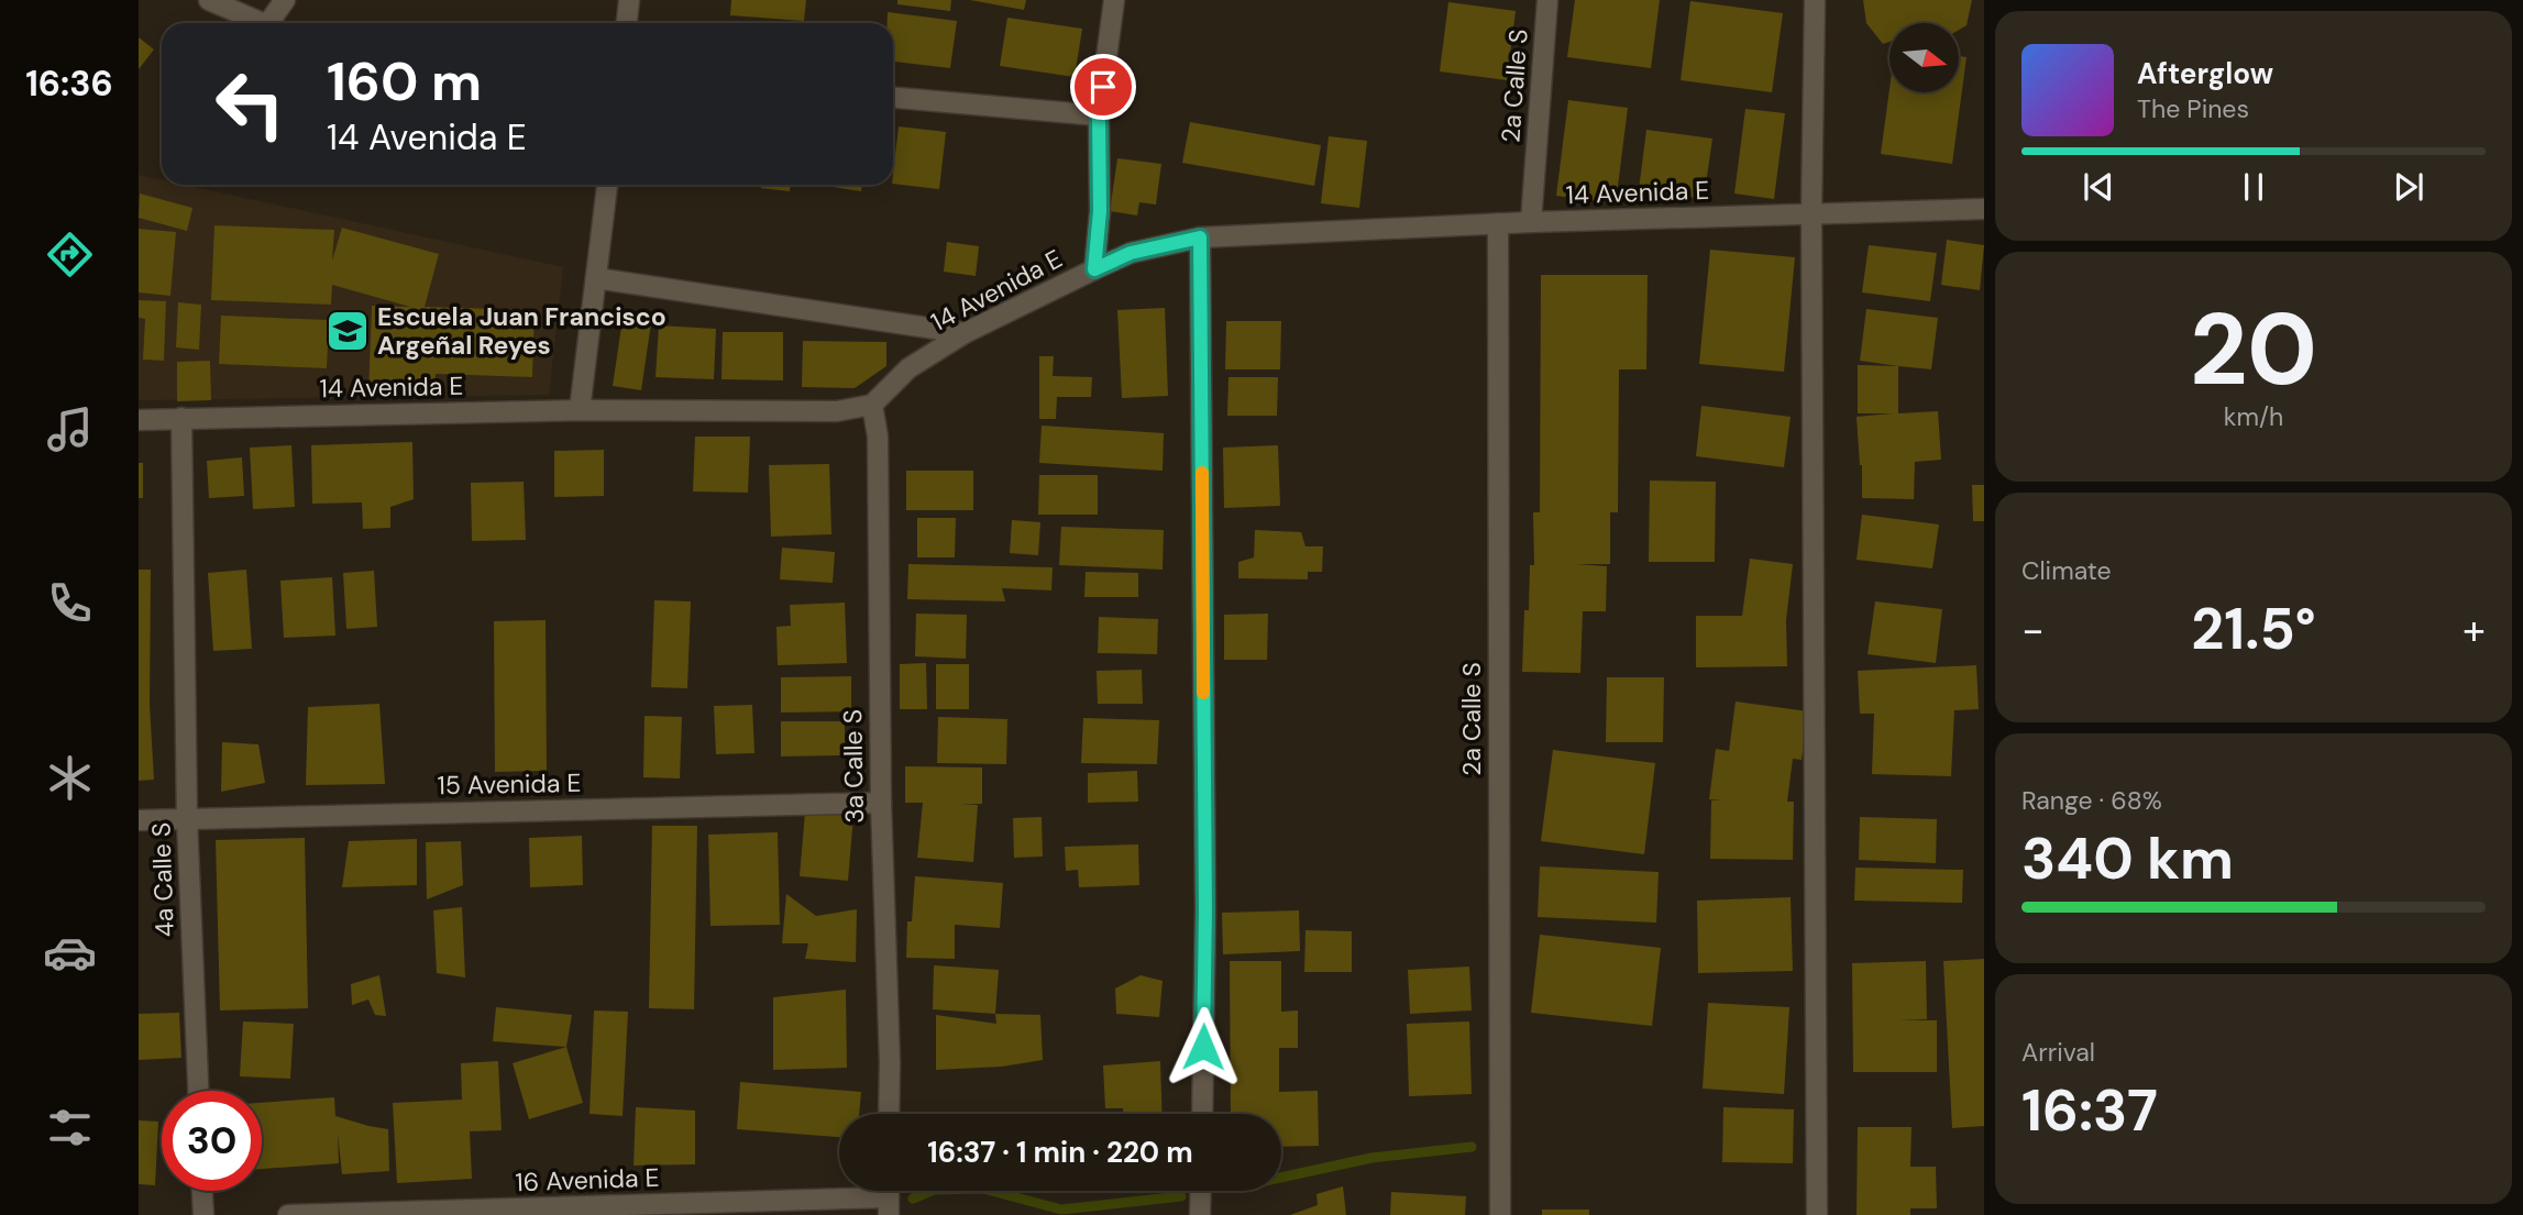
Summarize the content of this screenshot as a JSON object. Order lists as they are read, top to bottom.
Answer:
{
  "streets": {
    "street": [
      "2a Calle S",
      "14 Avenida E",
      "3a Calle S",
      "15 Avenida E",
      "4a Calle S",
      "16 Avenida E"
    ]
  },
  "crossings": [
    ["2a Calle S", "14 Avenida E"],
    ["14 Avenida E", "3a Calle S"],
    ["14 Avenida E", "4a Calle S"],
    ["3a Calle S", "15 Avenida E"],
    ["15 Avenida E", "4a Calle S"]
  ],
  "places": {
    "school or university": ["Escuela Juan Francisco Argeñal Reyes"]
  },
  "north": "right",
  "page": {
    "tabs": "16:36",
    "turn": ["160 m", "14 Avenida E"],
    "song": ["Afterglow", "The Pines"],
    "tile": [
      ["20", "km/h"],
      "Climate",
      ["Range · 68%", "340 km"],
      ["Arrival", "16:37"]
    ],
    "heat": ["−", "21.5°", "+"],
    "limit": "30",
    "trip": "16:37 · 1 min · 220 m"
  }
}
